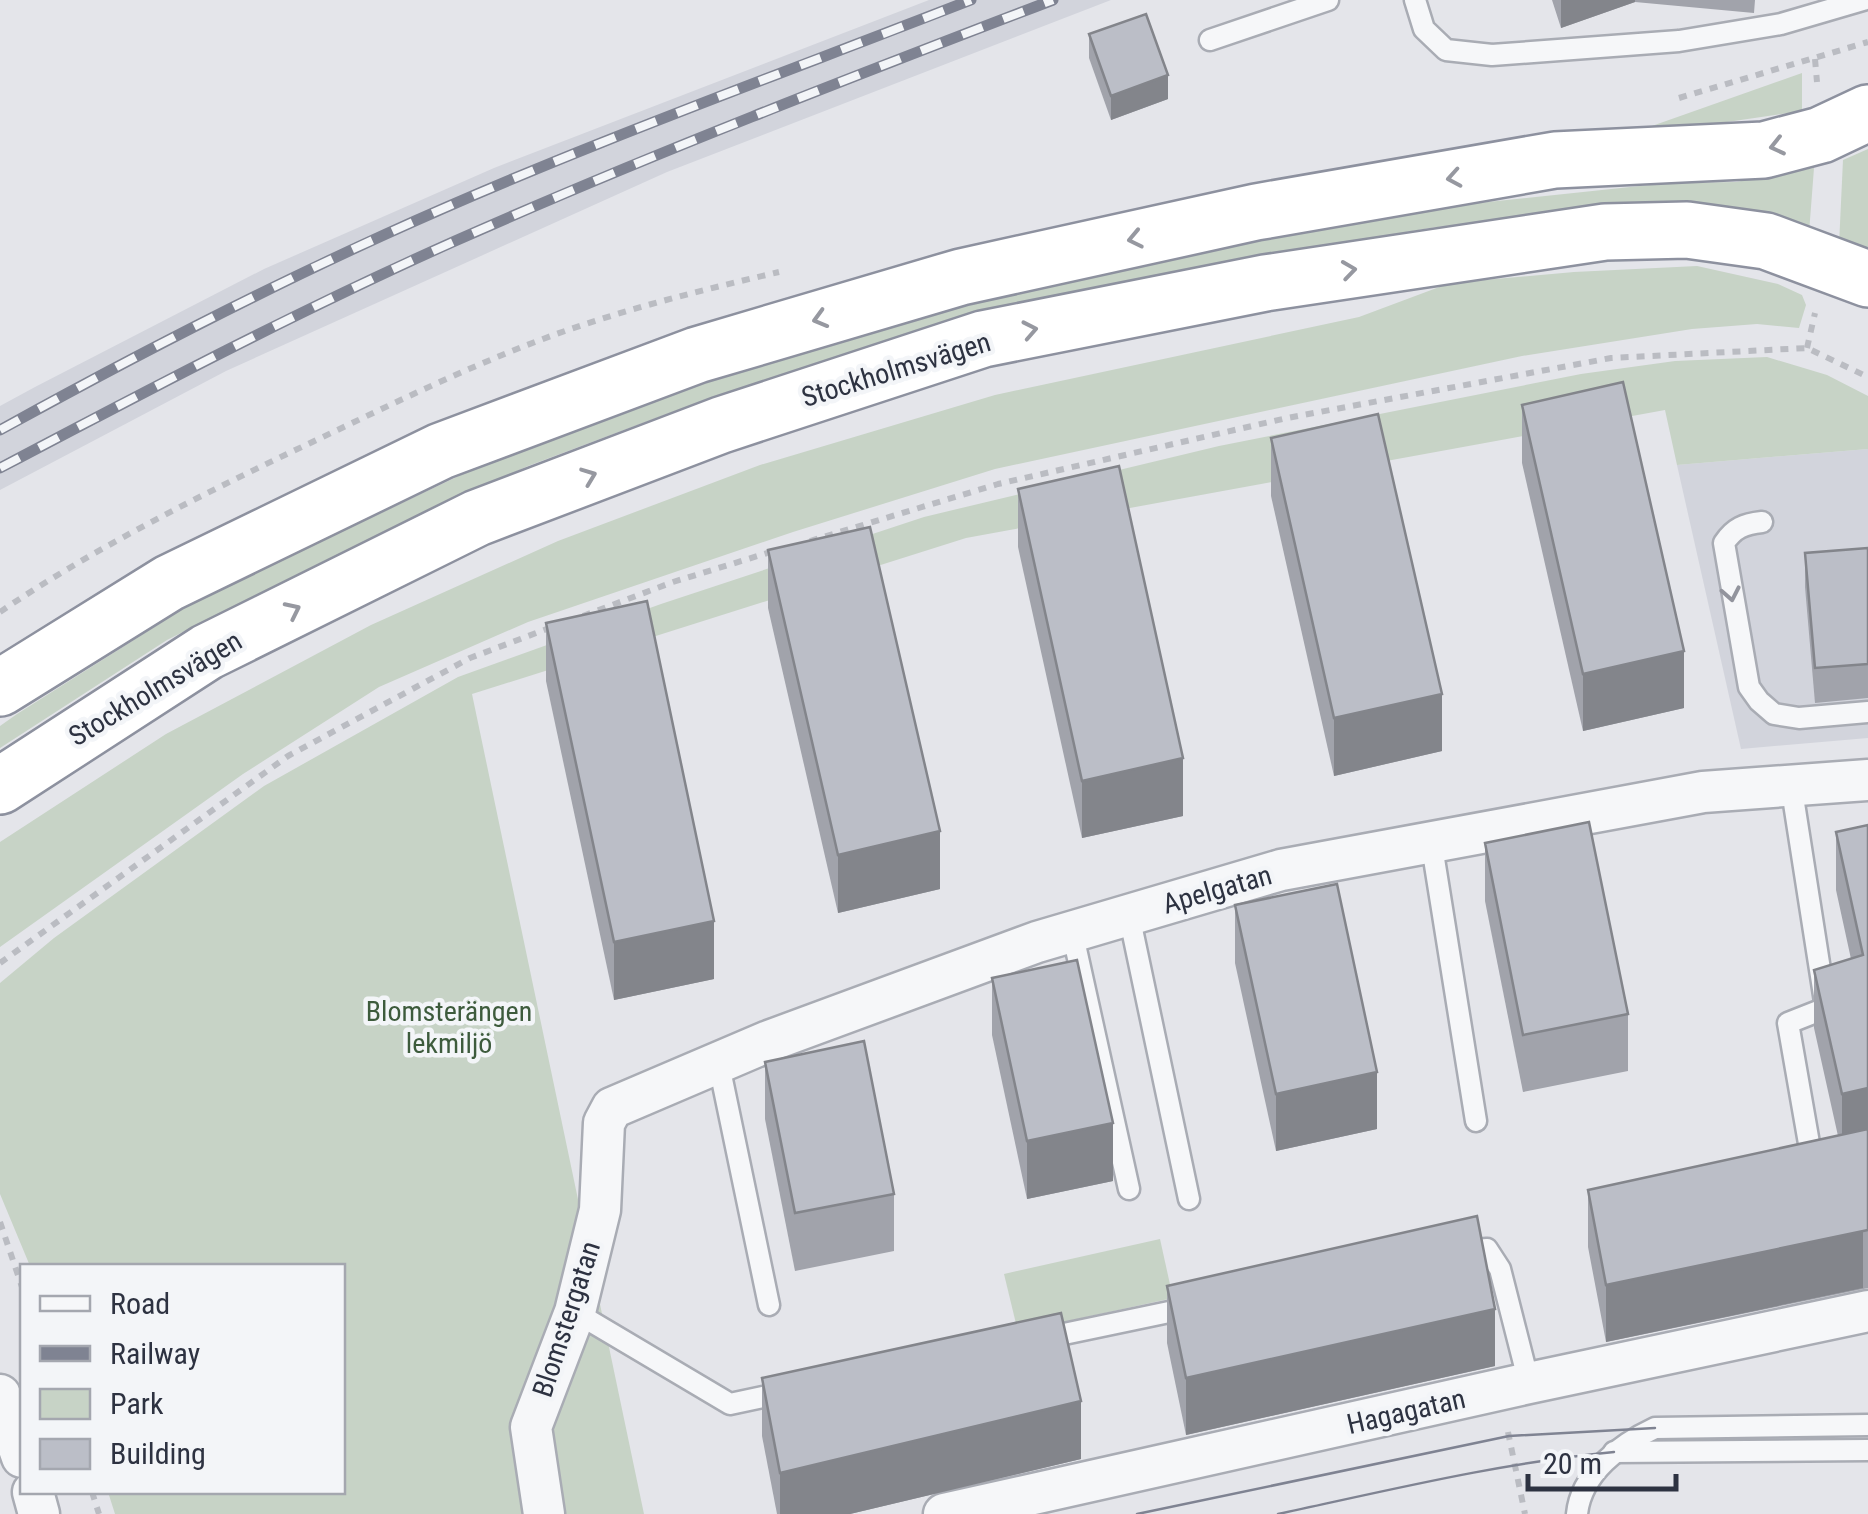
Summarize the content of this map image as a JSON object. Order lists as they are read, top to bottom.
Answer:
{
  "streets": {
    "highway": ["Stockholmsvägen"],
    "street": ["Apelgatan", "Blomstergatan", "Hagagatan"]
  },
  "crossings": [
    ["Apelgatan", "Blomstergatan"]
  ],
  "parks": ["Blomsterängen lekmiljö"],
  "legend": [
    "Road",
    "Railway",
    "Park",
    "Building"
  ],
  "scale_bar": "20 m"
}
